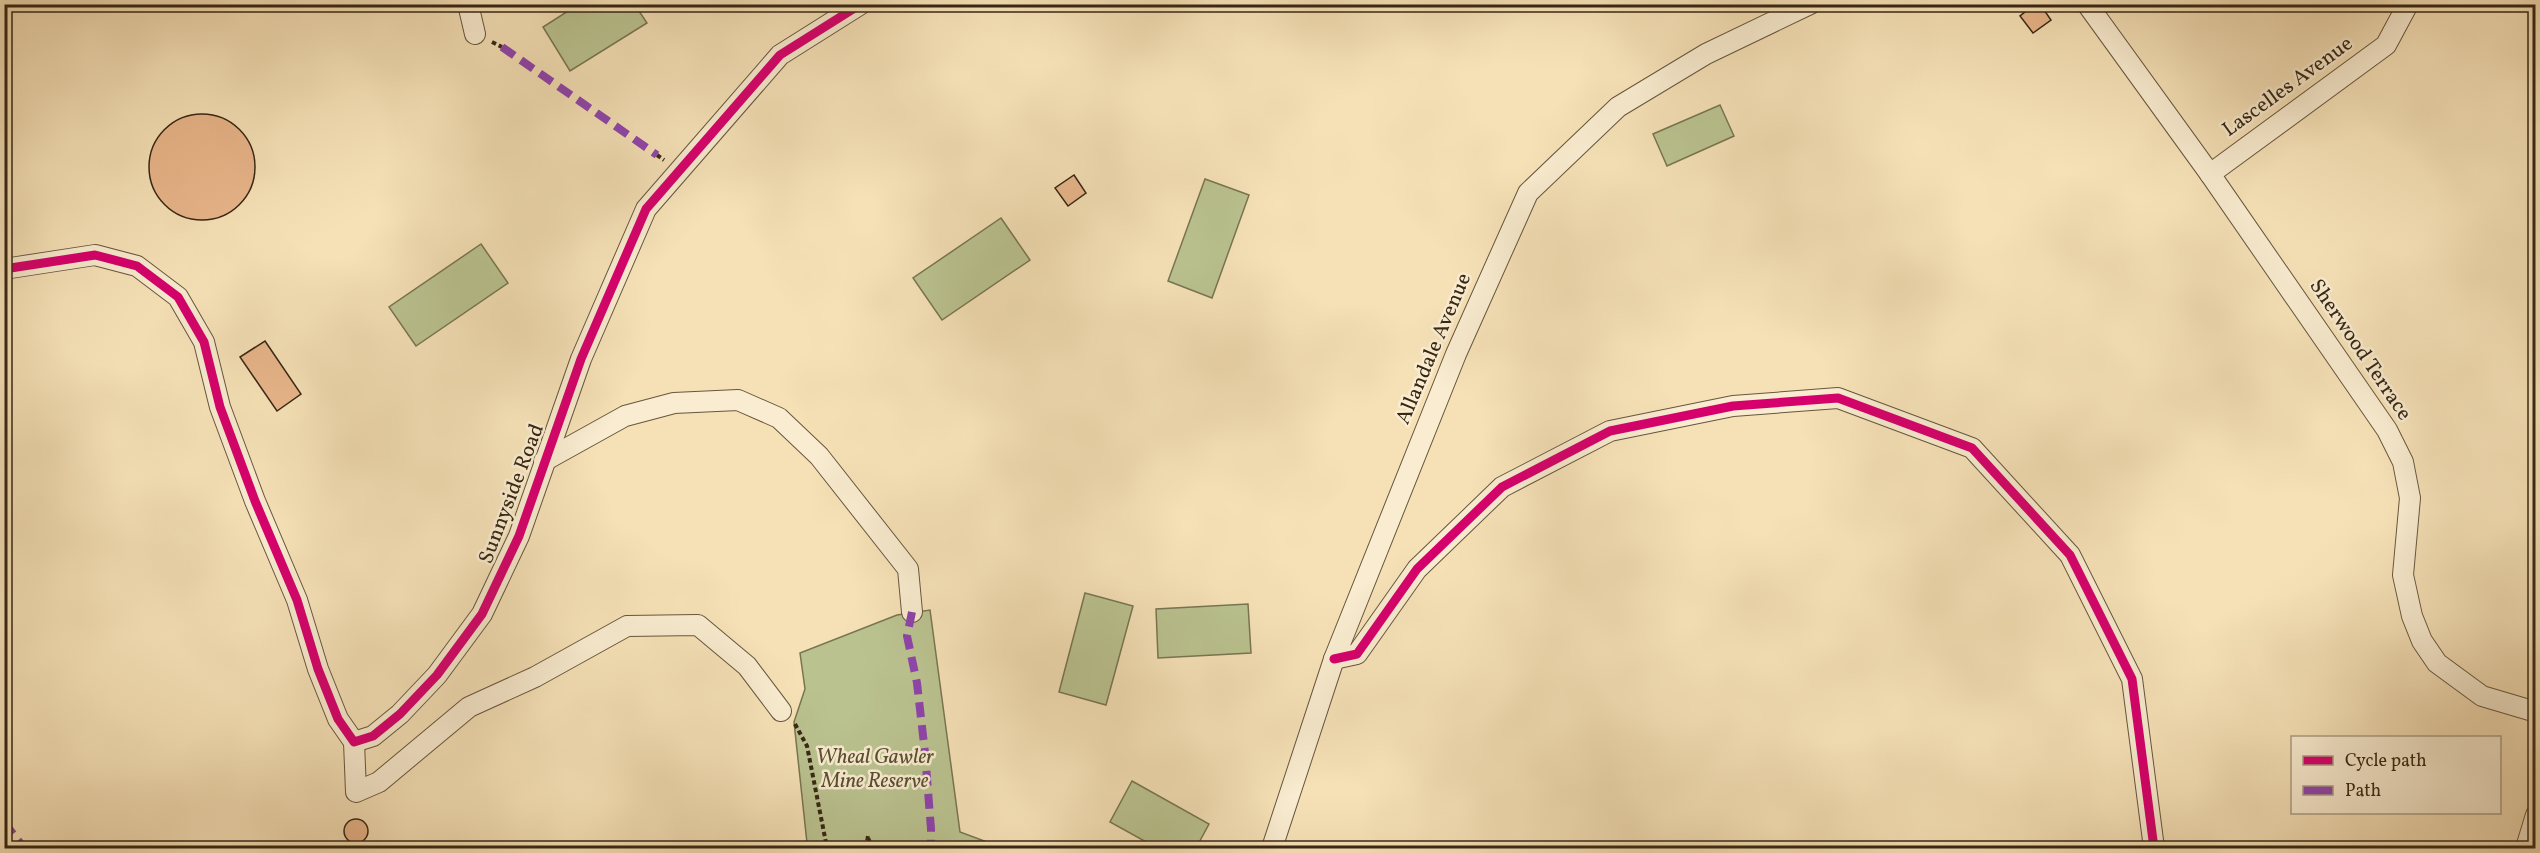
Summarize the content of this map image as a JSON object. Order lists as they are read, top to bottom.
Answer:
{
  "streets": {
    "street": [
      "Lascelles Avenue",
      "Allandale Avenue",
      "Sherwood Terrace",
      "Sunnyside Road"
    ]
  },
  "crossings": [
    ["Lascelles Avenue", "Sherwood Terrace"]
  ],
  "parks": ["Wheal Gawler Mine Reserve"],
  "legend": ["Cycle path", "Path"]
}
